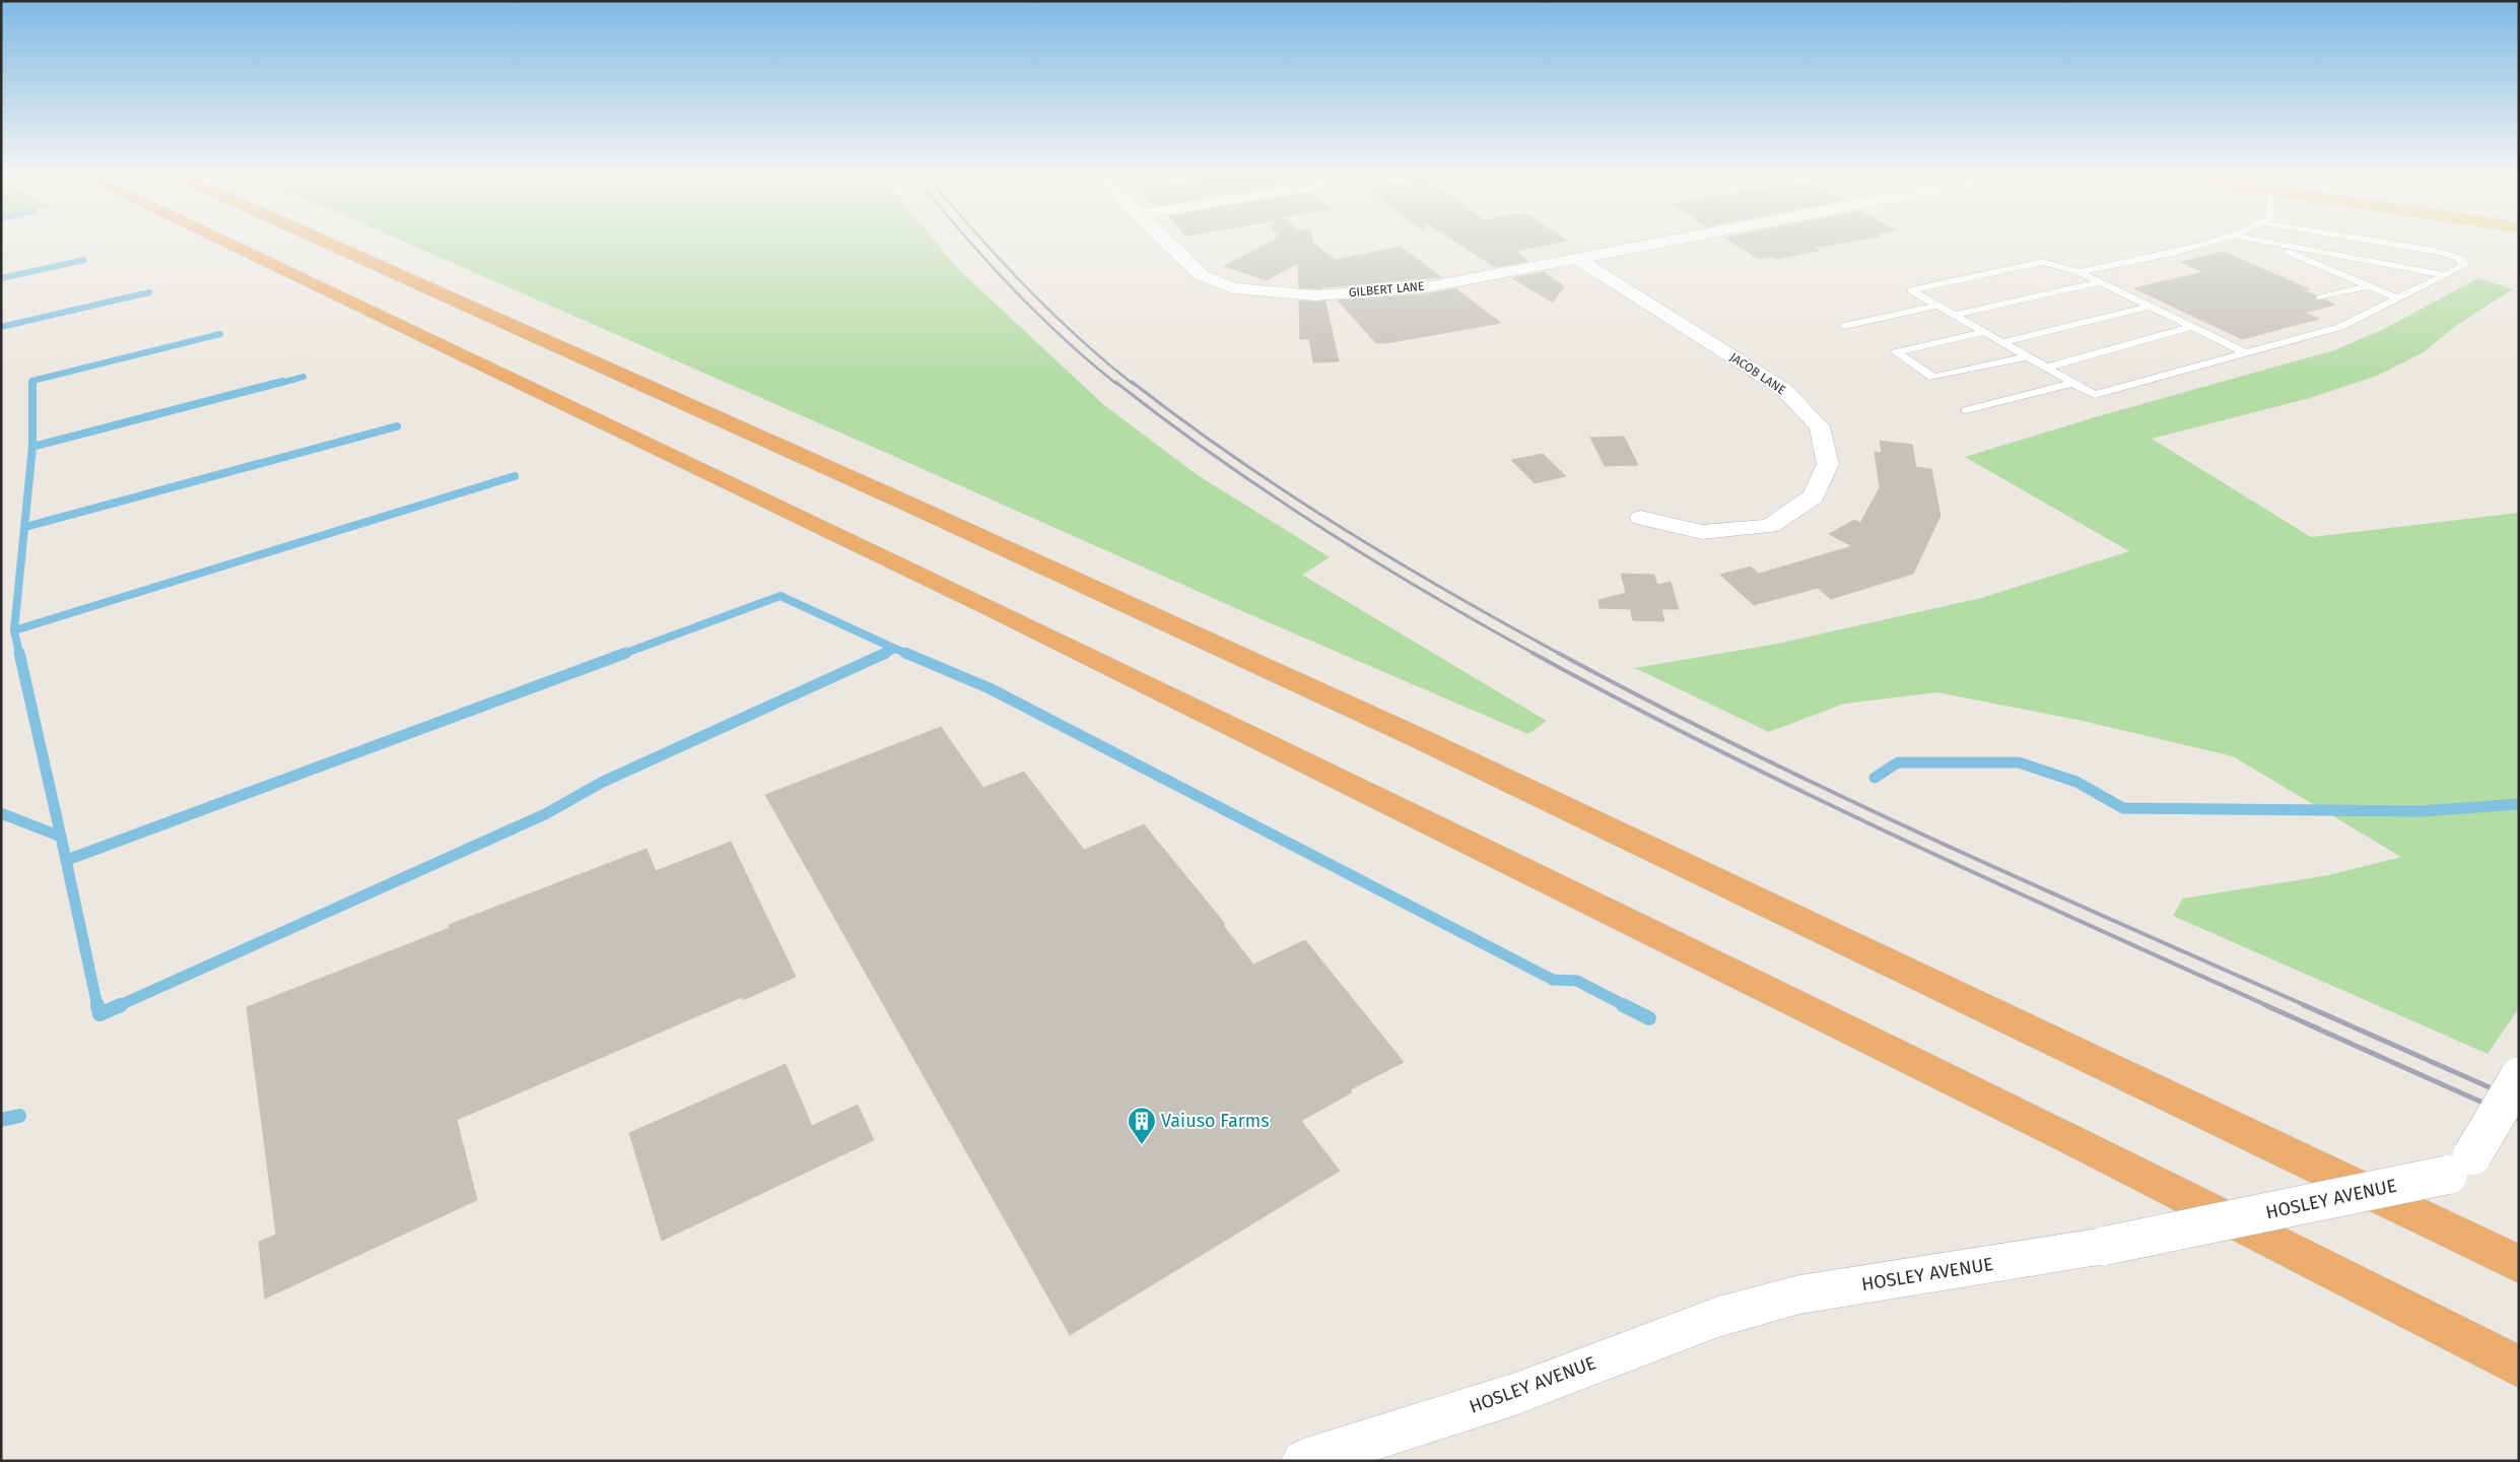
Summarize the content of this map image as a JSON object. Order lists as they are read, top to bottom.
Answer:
{
  "streets": {
    "street": ["GILBERT LANE", "JACOB LANE", "HOSLEY AVENUE"]
  },
  "crossings": [
    ["GILBERT LANE", "JACOB LANE"]
  ],
  "places": {
    "building": ["Vaiuso Farms"]
  }
}
